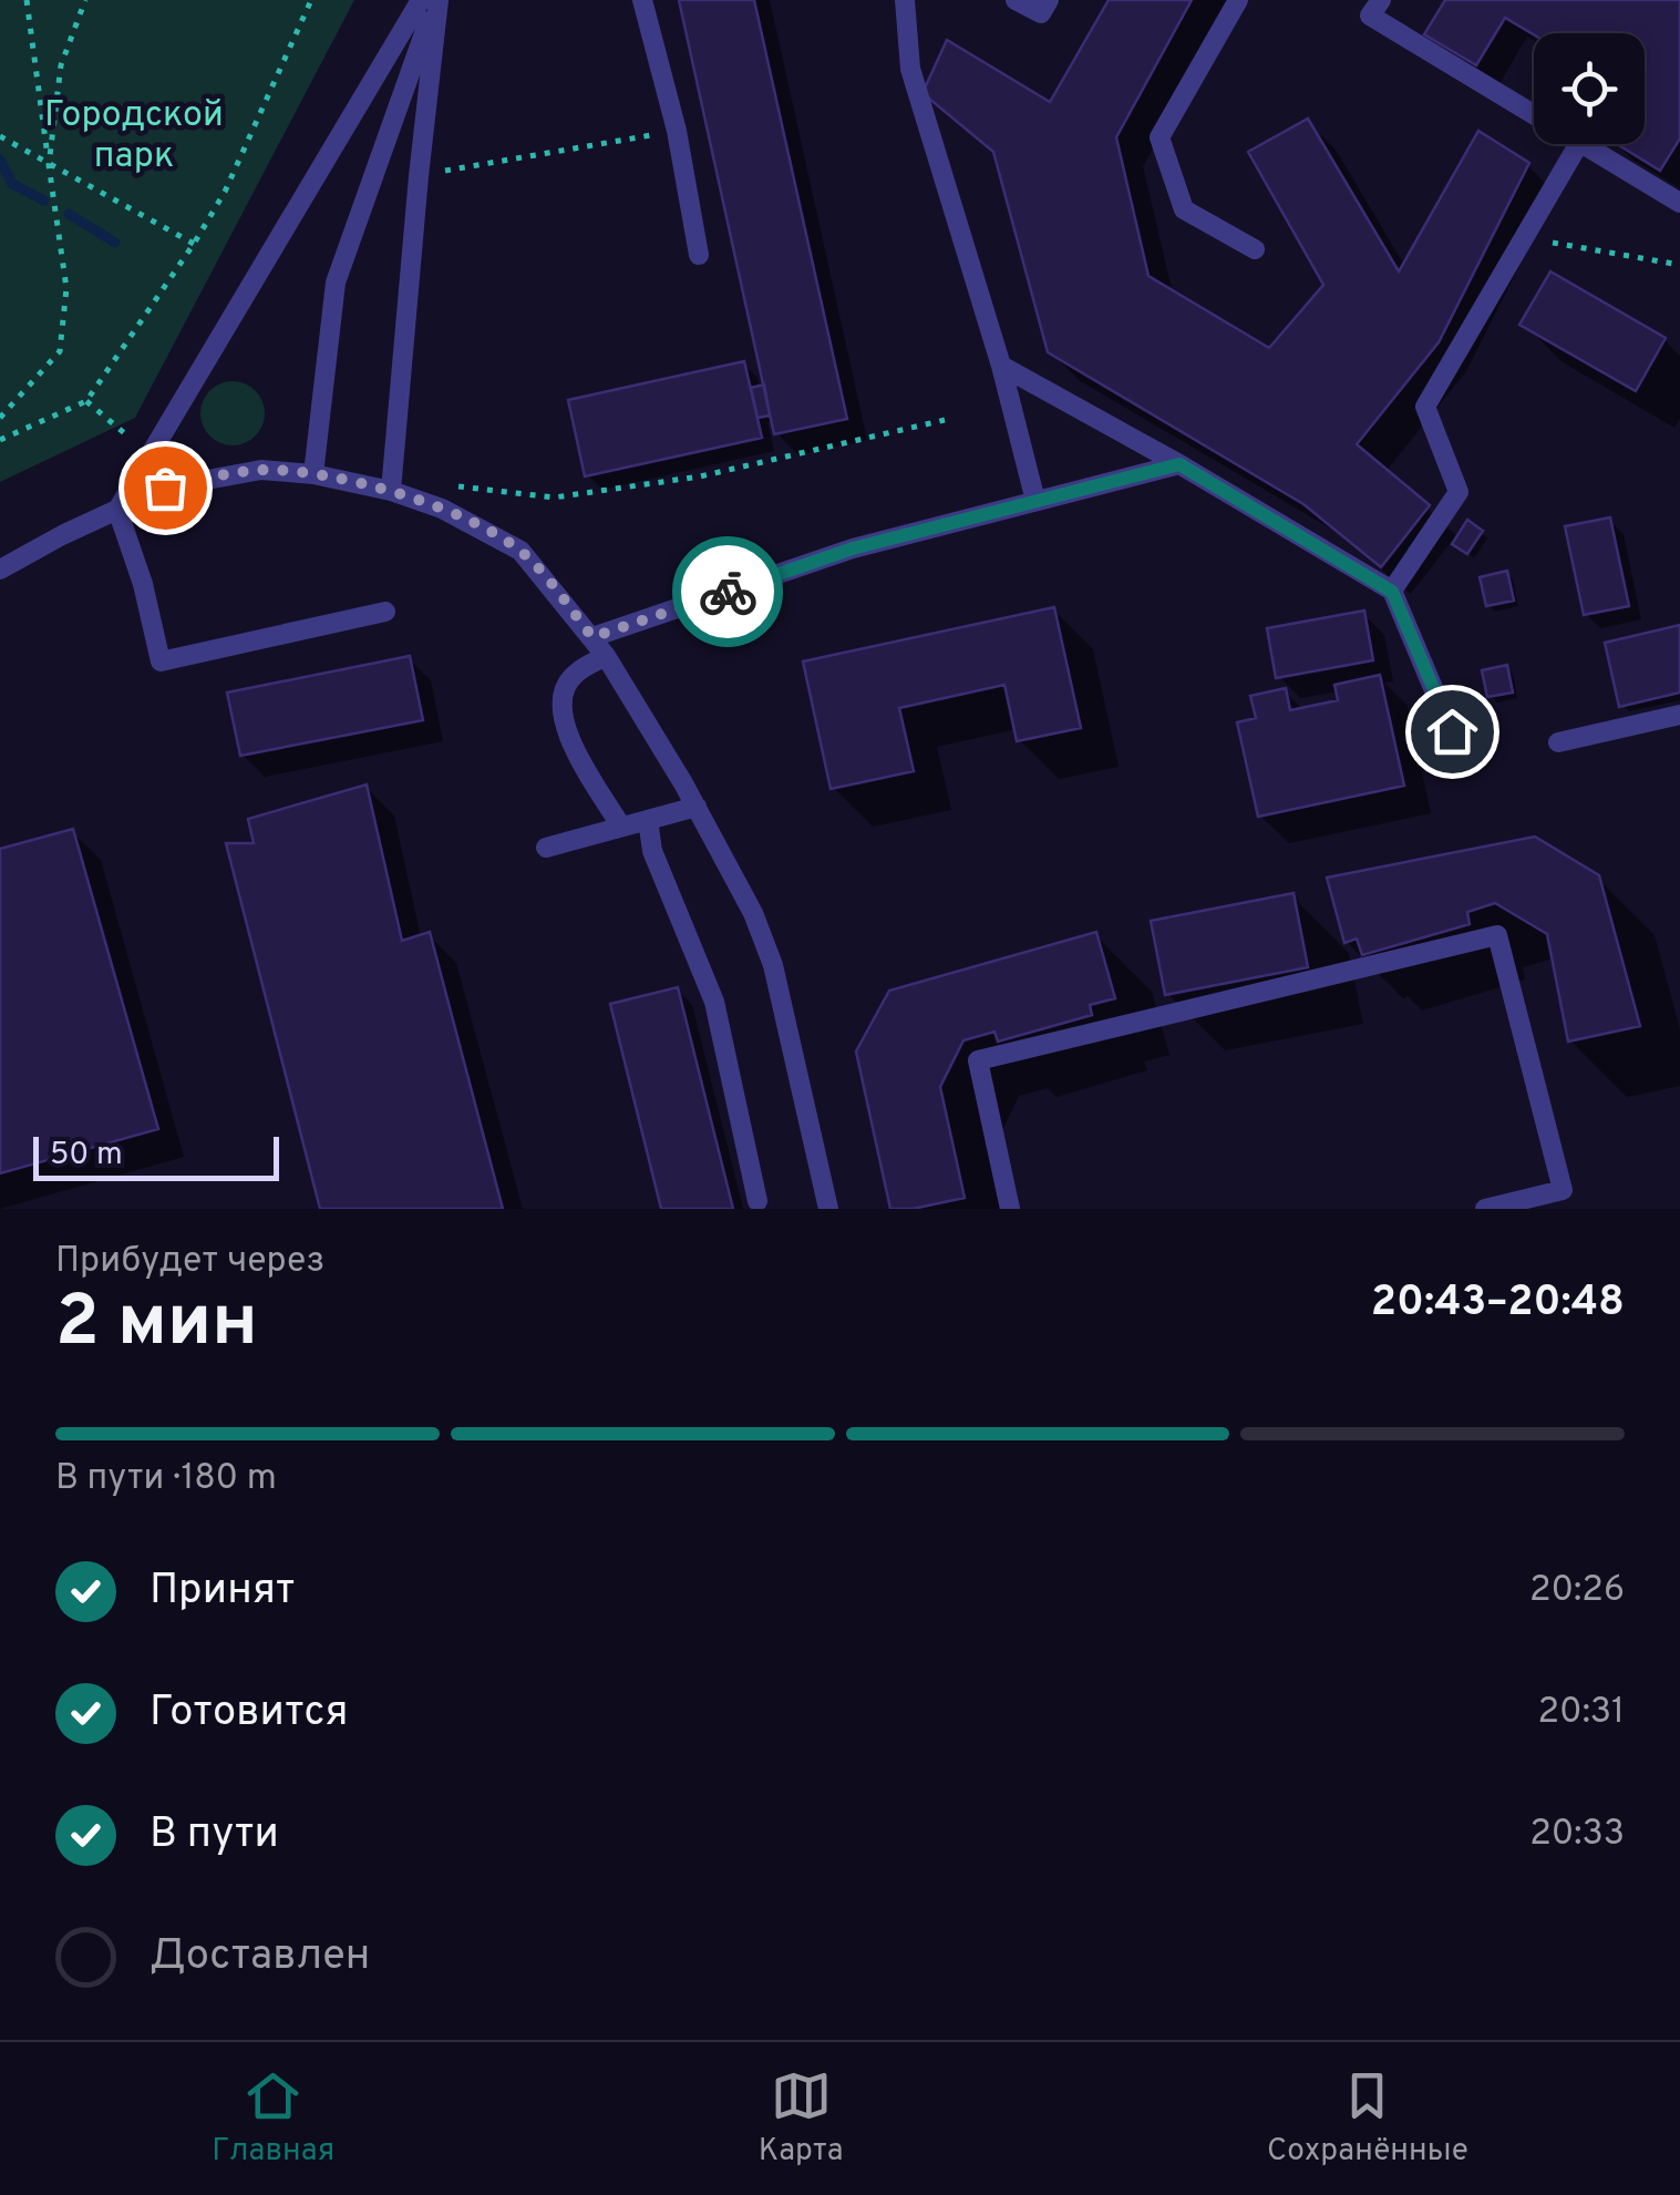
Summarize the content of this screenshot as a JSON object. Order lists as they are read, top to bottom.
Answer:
{
  "parks": ["Городской парк"],
  "scale_bar": "50 m",
  "page": {
    "scale": "50 m",
    "heading": ["2 мин", "Прибудет через", "20:43–20:48"],
    "bar": "В пути · 180 m",
    "list": [
      ["Принят", "20:26"],
      ["Готовится", "20:31"],
      ["В пути", "20:33"],
      "Доставлен"
    ],
    "tabs": ["Главная", "Карта", "Сохранённые"]
  }
}
